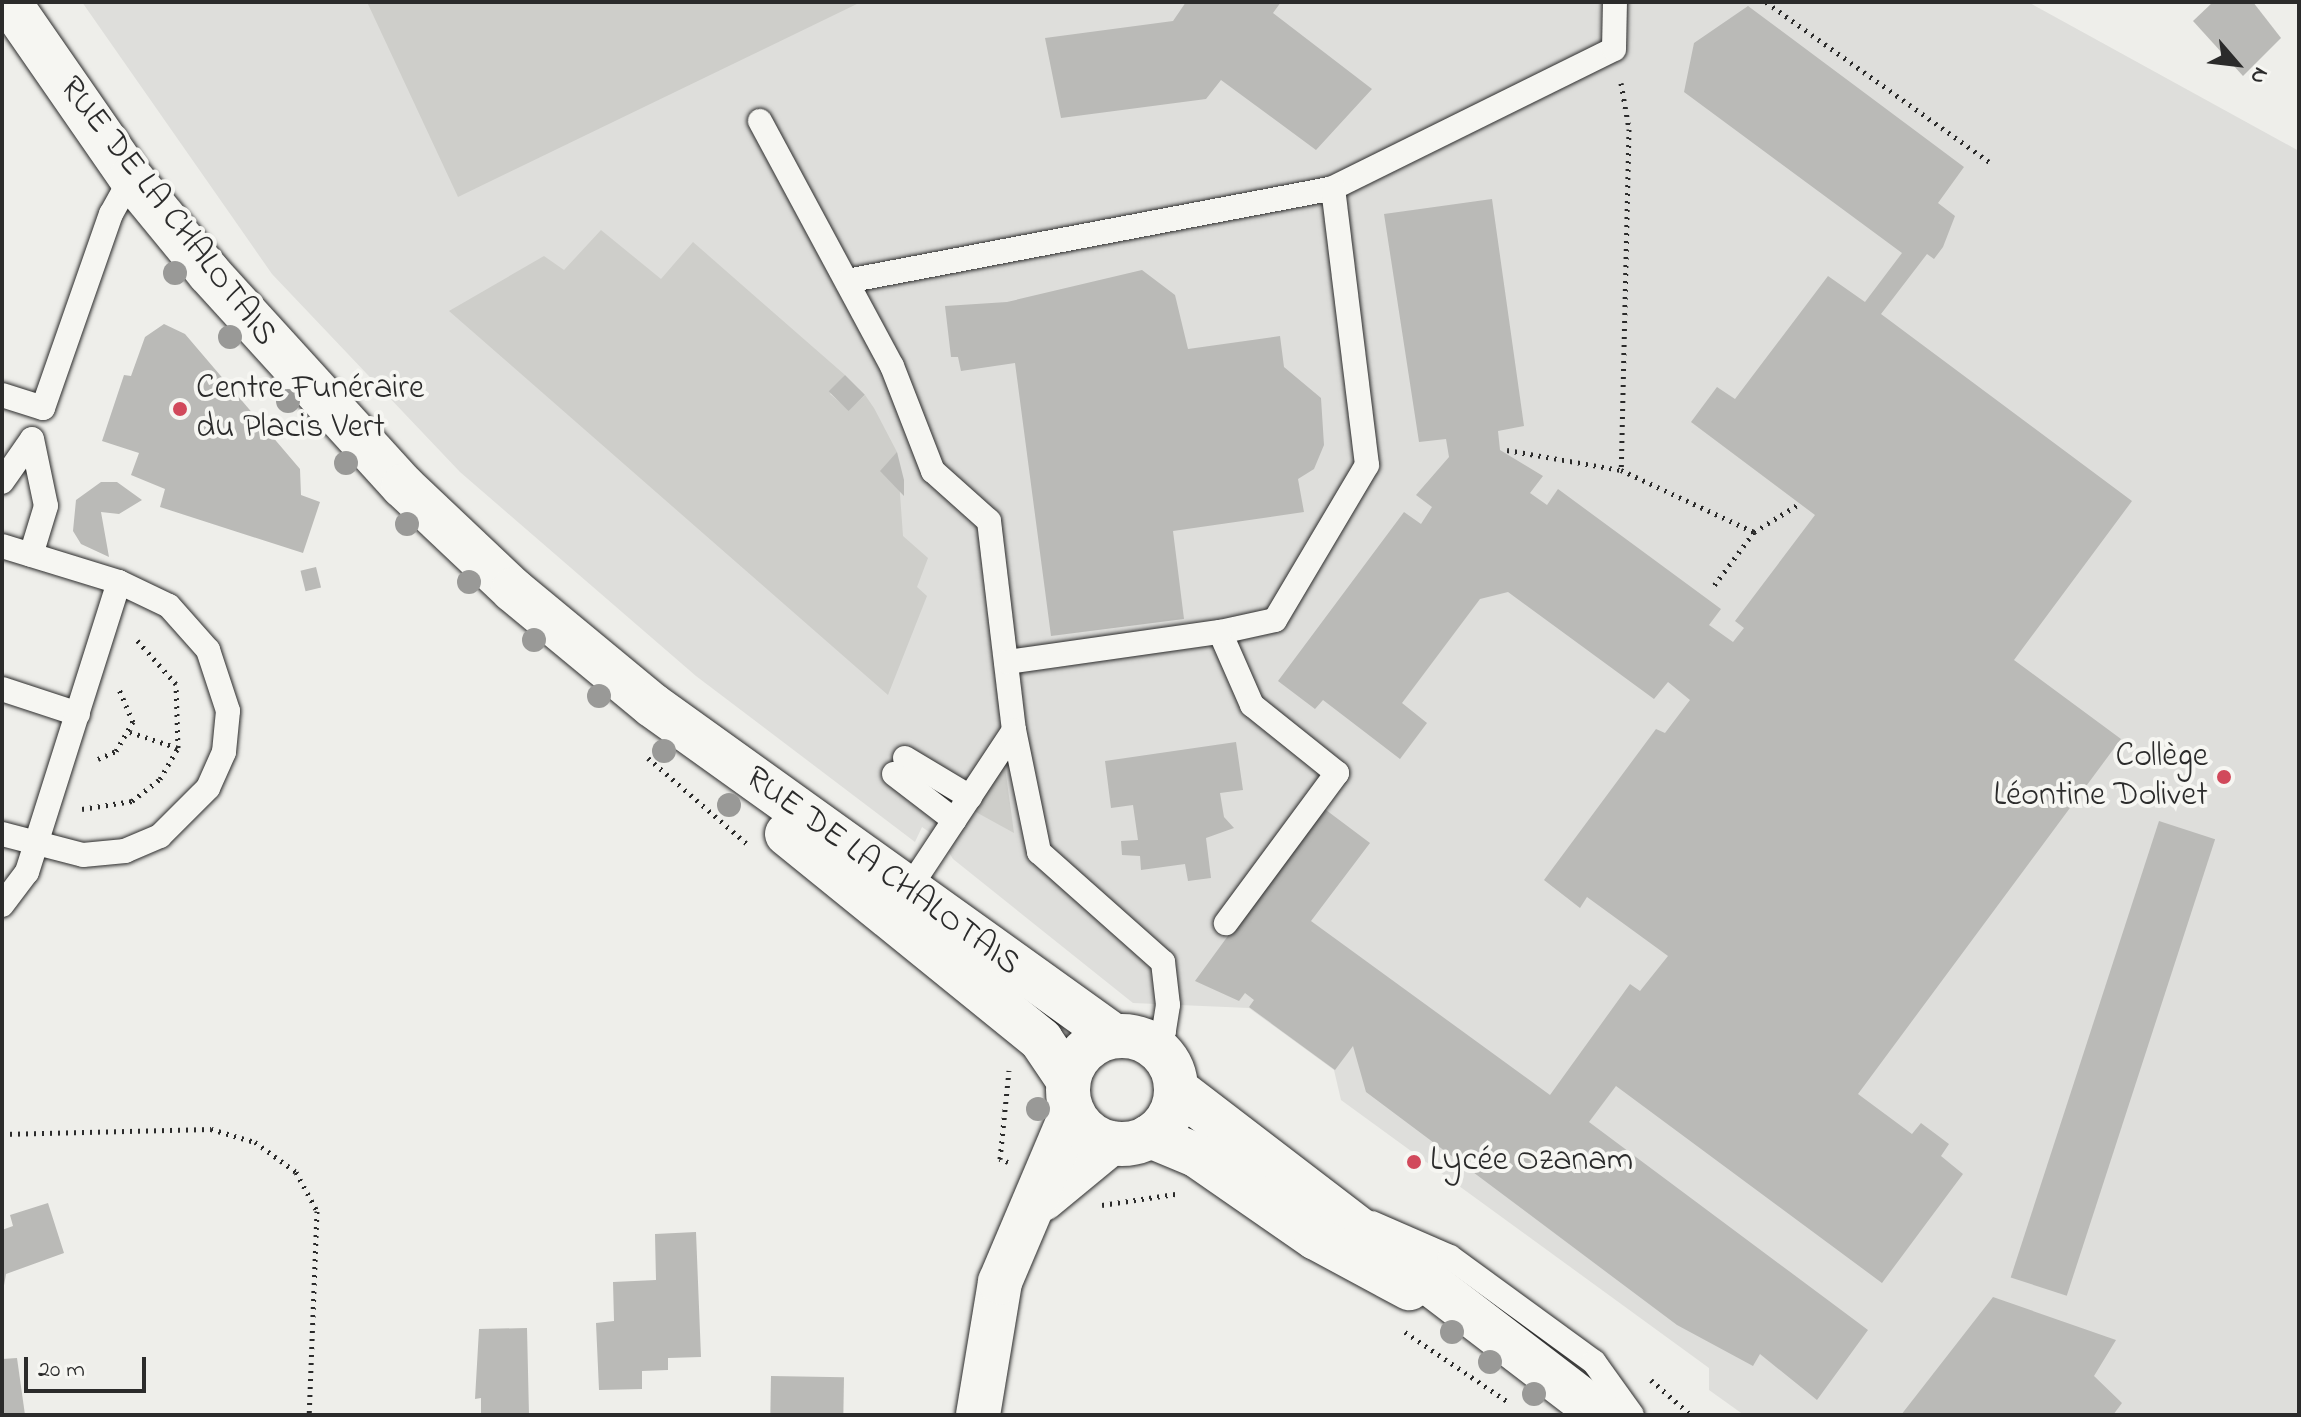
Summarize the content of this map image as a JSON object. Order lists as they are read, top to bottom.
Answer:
{
  "streets": {
    "main road": ["RUE DE LA CHALOTAIS"]
  },
  "places": ["Centre Funéraire du Placis Vert", "Collège Léontine Dolivet", "Lycée Ozanam"],
  "scale_bar": "20 m",
  "north": "bottom right"
}
